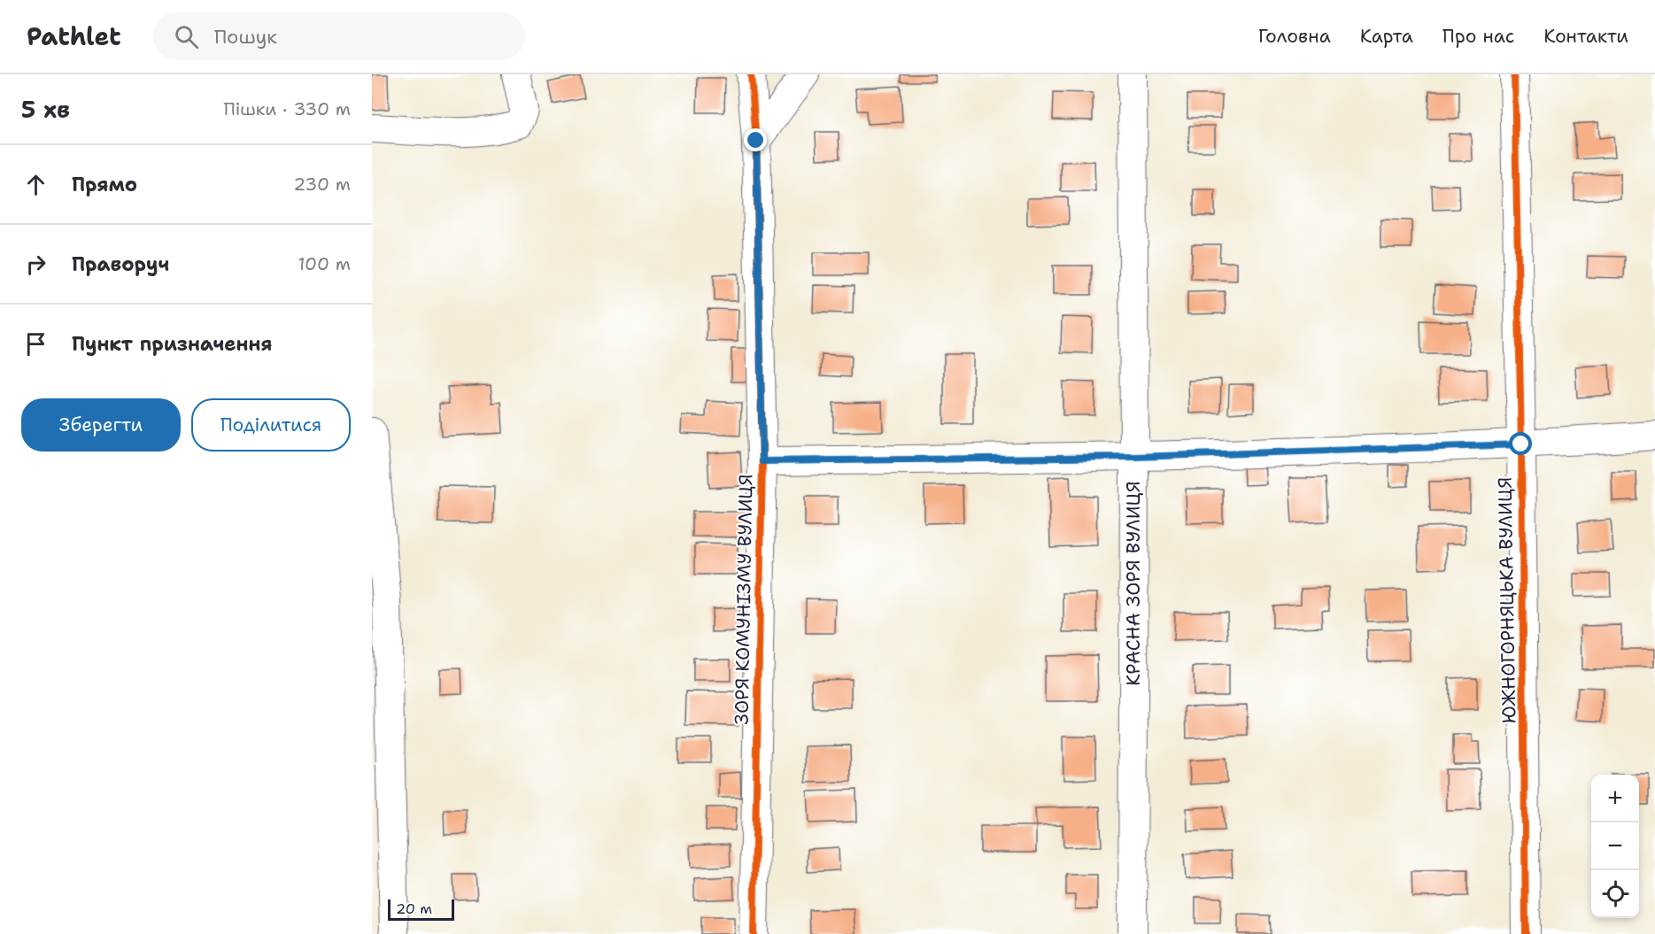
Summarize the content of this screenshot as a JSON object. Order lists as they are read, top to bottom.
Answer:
{
  "streets": {
    "street": ["КРАСНА ЗОРЯ ВУЛИЦЯ", "ЗОРЯ КОМУНІЗМУ ВУЛИЦЯ", "ЮЖНОГОРНЯЦЬКА ВУЛИЦЯ"]
  },
  "scale_bar": "20 m",
  "page": {
    "header": "Pathlet",
    "search": "Пошук",
    "nav": [
      "Головна",
      "Карта",
      "Про нас",
      "Контакти"
    ],
    "heading": ["5 хв", "Пішки · 330 m"],
    "list": [
      ["Прямо", "230 m"],
      ["Праворуч", "100 m"],
      "Пункт призначення"
    ],
    "buttons": ["Зберегти", "Поділитися"],
    "map_buttons": ["+", "−"],
    "scale": "20 m"
  }
}
